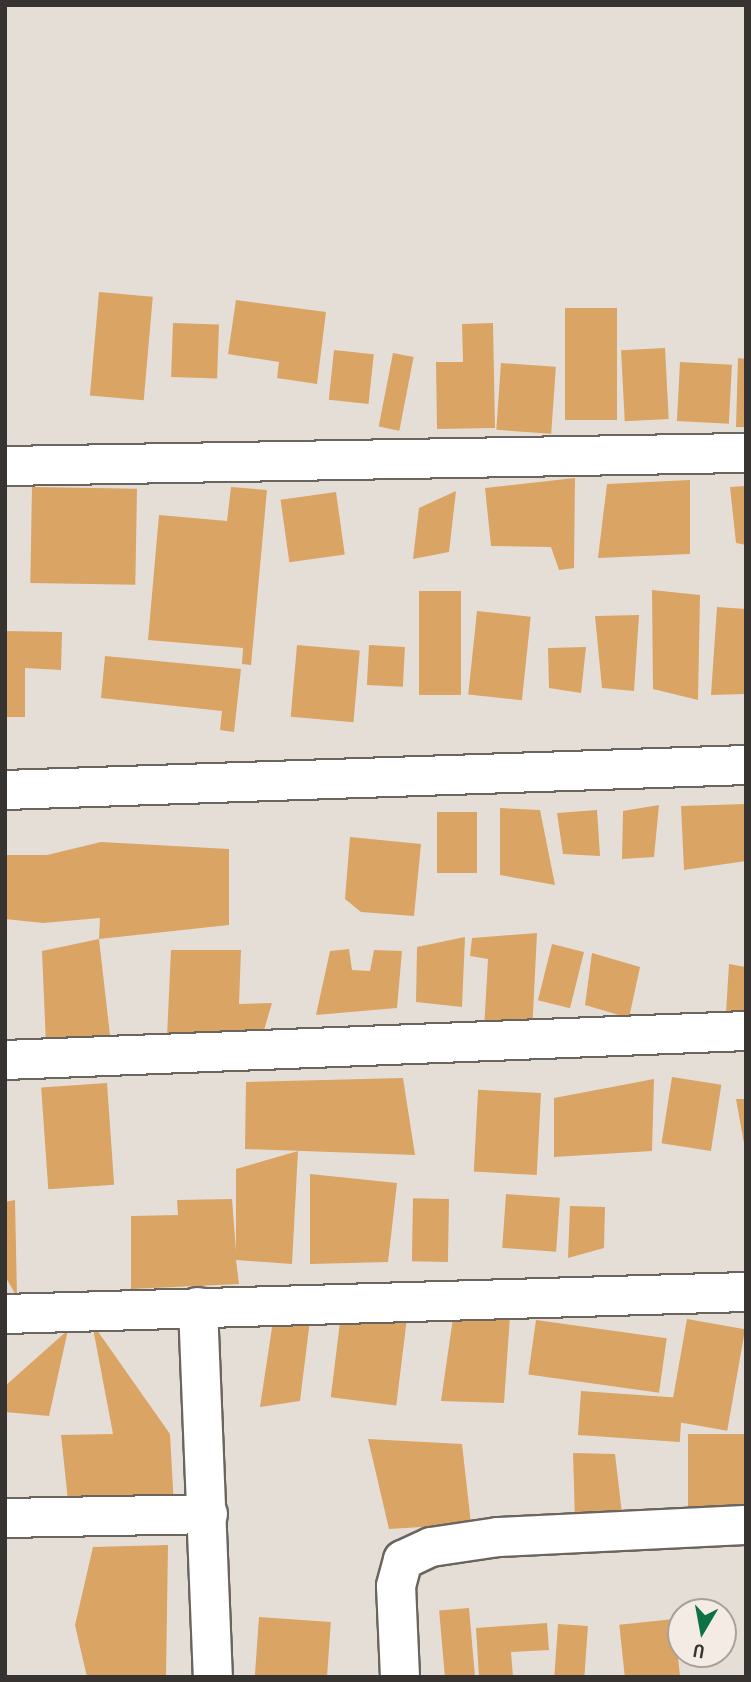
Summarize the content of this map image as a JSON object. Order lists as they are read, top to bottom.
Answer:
{
  "north": "bottom"
}
